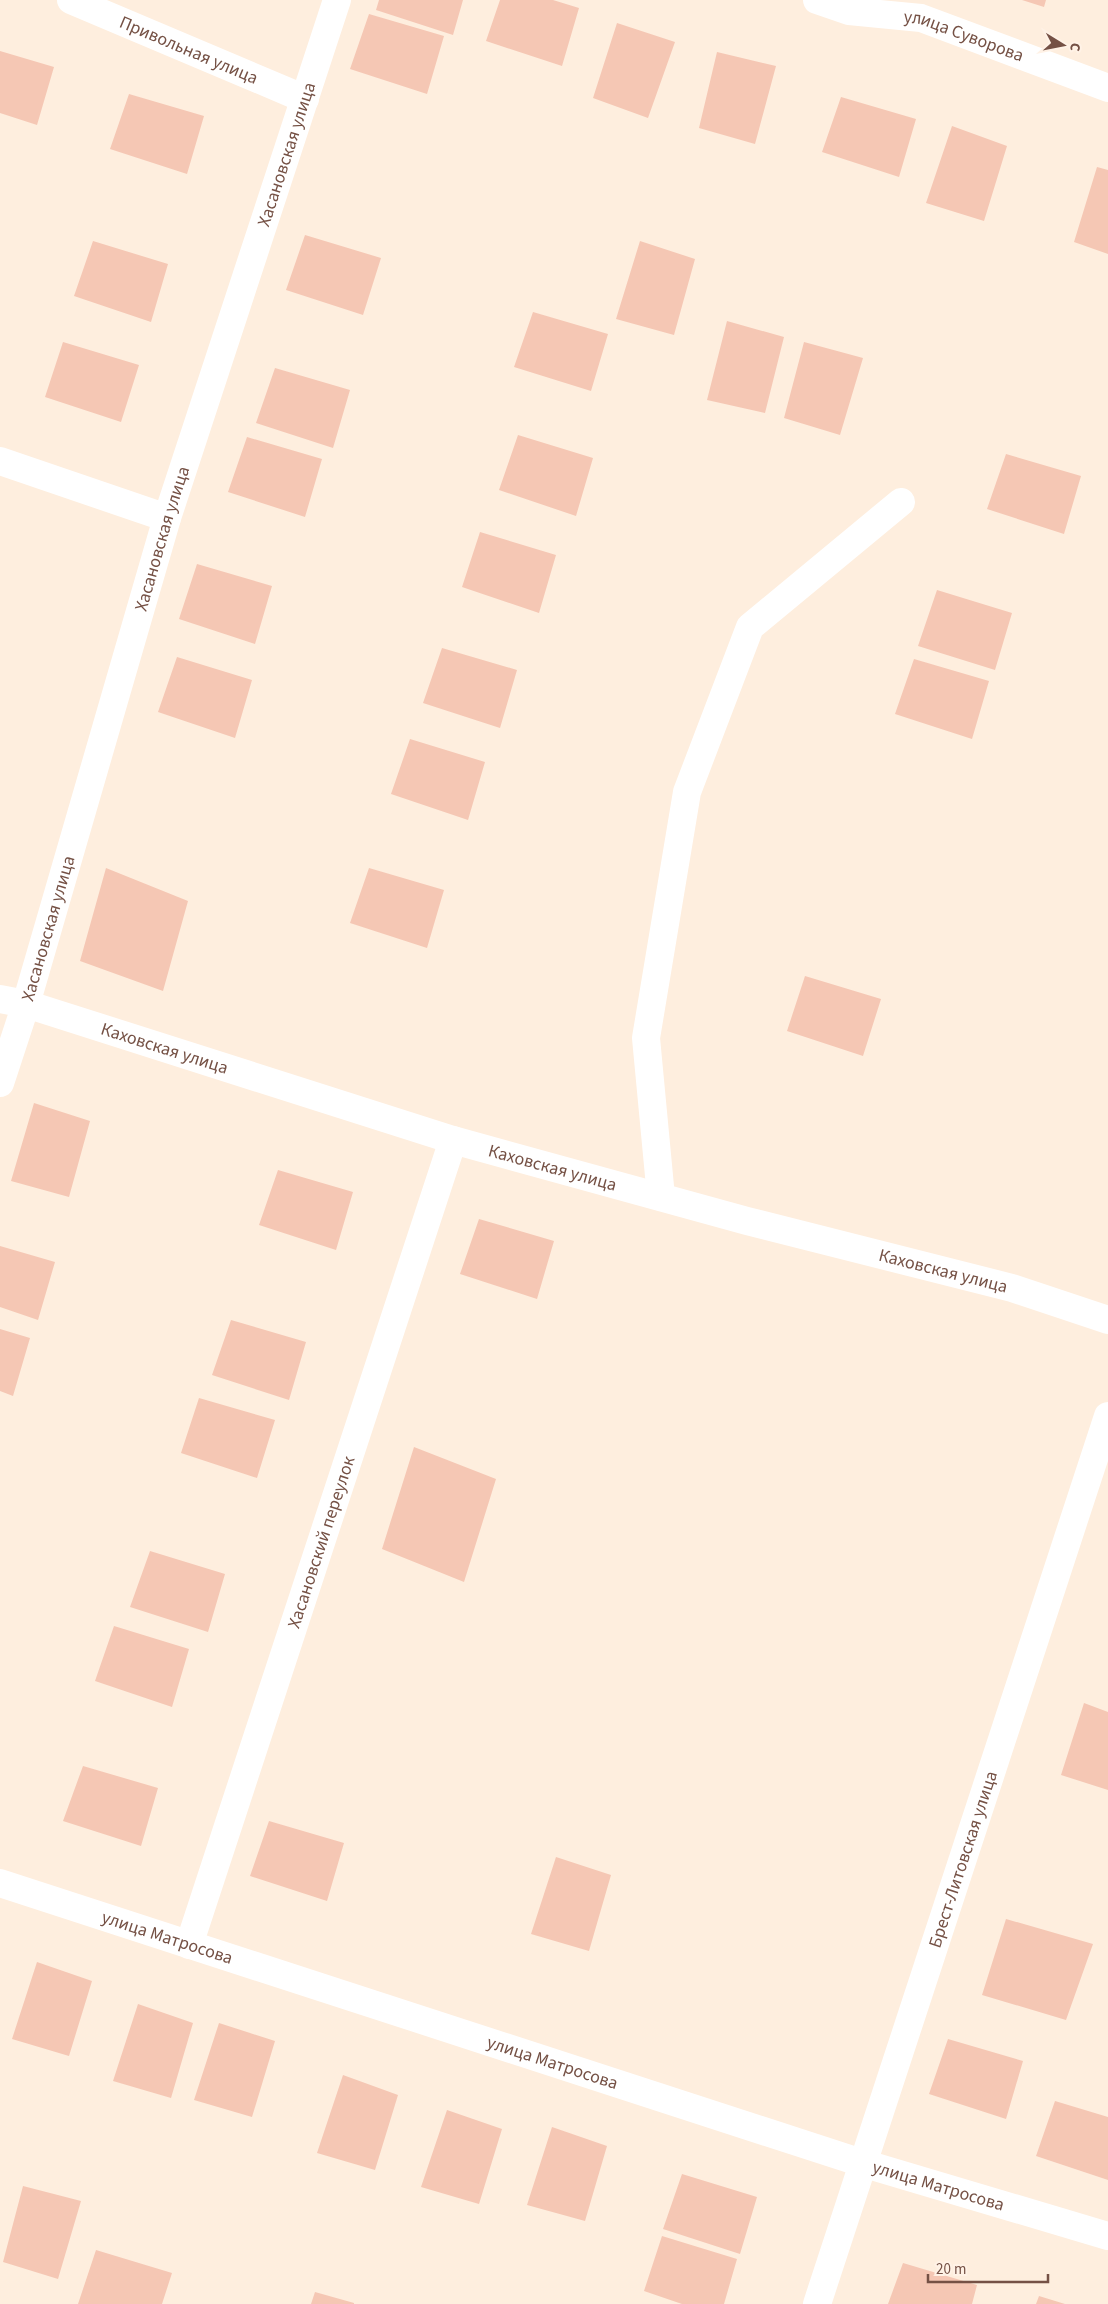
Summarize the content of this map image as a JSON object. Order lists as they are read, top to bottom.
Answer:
{
  "streets": {
    "street": [
      "улица Суворова",
      "Привольная улица",
      "Хасановская улица",
      "Каховская улица",
      "Хасановский переулок",
      "Брест-Литовская улица",
      "улица Матросова"
    ]
  },
  "crossings": [
    ["Привольная улица", "Хасановская улица"],
    ["Хасановская улица", "Каховская улица"],
    ["Каховская улица", "Хасановский переулок"],
    ["Хасановский переулок", "улица Матросова"],
    ["Брест-Литовская улица", "улица Матросова"]
  ],
  "scale_bar": "20 m",
  "north": "right"
}
